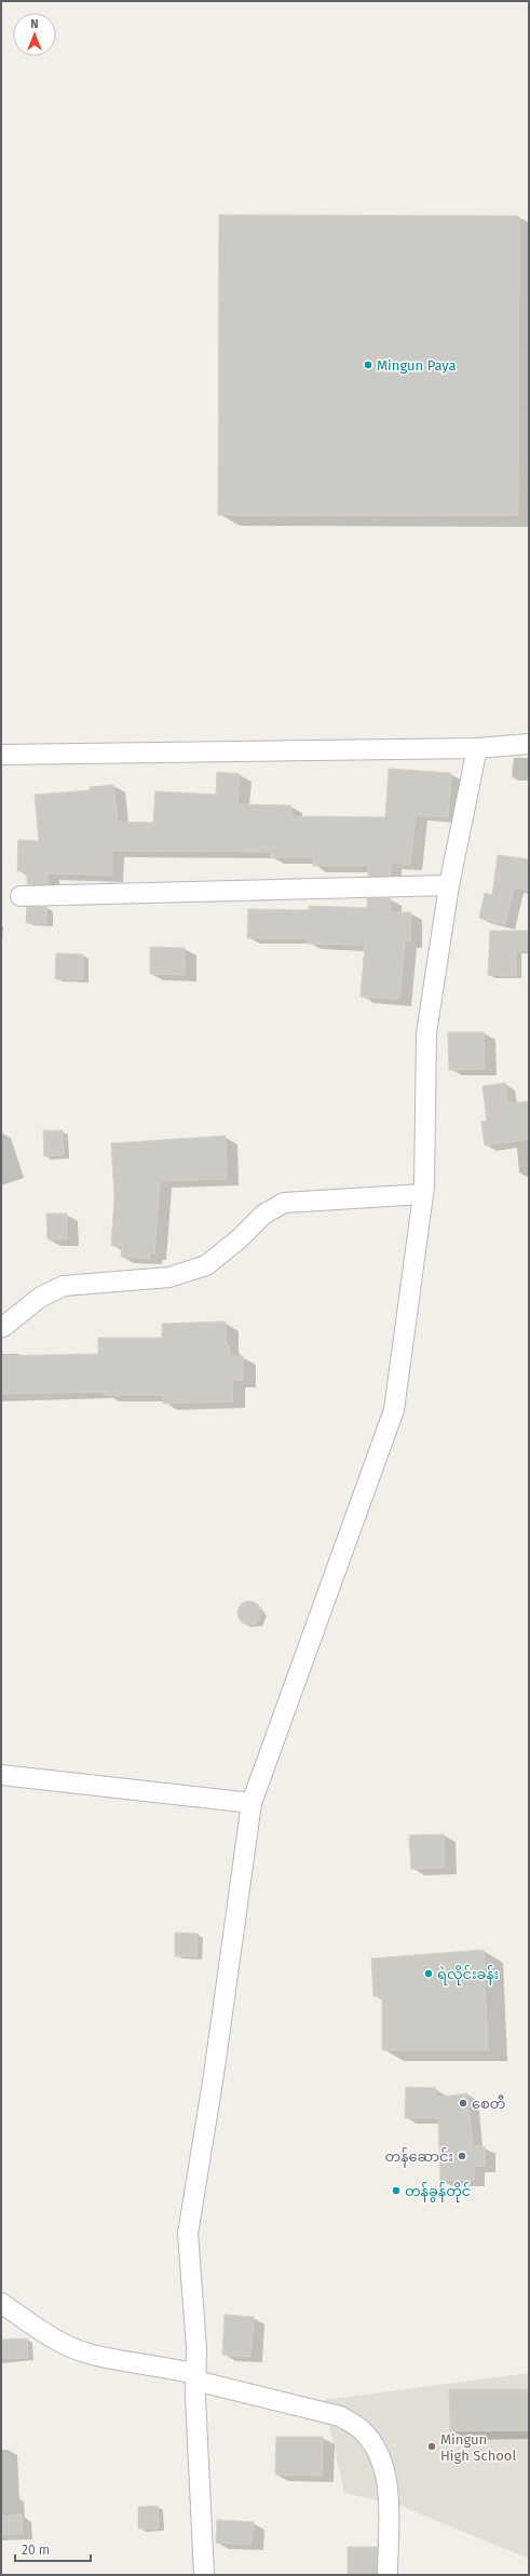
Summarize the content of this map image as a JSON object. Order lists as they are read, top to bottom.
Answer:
{
  "places": [
    "Mingun Paya",
    "ရဲလိုင်းခန်း",
    "စေတီ",
    "တန်ဆောင်း",
    "တန်ခွန်တိုင်",
    "Mingun High School"
  ],
  "scale_bar": "20 m",
  "north": "top"
}
